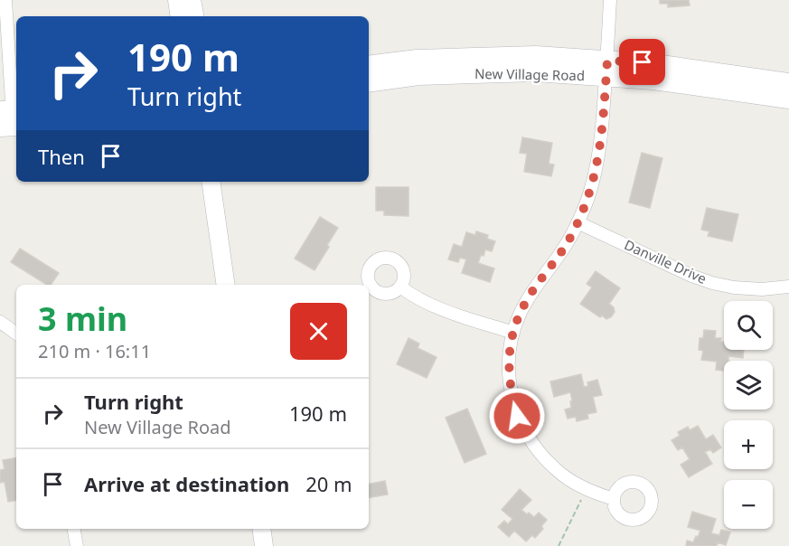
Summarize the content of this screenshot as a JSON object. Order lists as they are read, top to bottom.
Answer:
{
  "streets": {
    "main road": ["New Village Road"],
    "street": ["Danville Drive"]
  },
  "page": {
    "turn": ["190 m", "Turn right"],
    "then": "Then",
    "heading": ["3 min", "210 m · 16:11"],
    "map_buttons": ["+", "−"],
    "list": [
      {
        "name": "Turn right",
        "note": "New Village Road",
        "value": "190 m"
      },
      {
        "name": "Arrive at destination",
        "value": "20 m"
      }
    ]
  }
}
